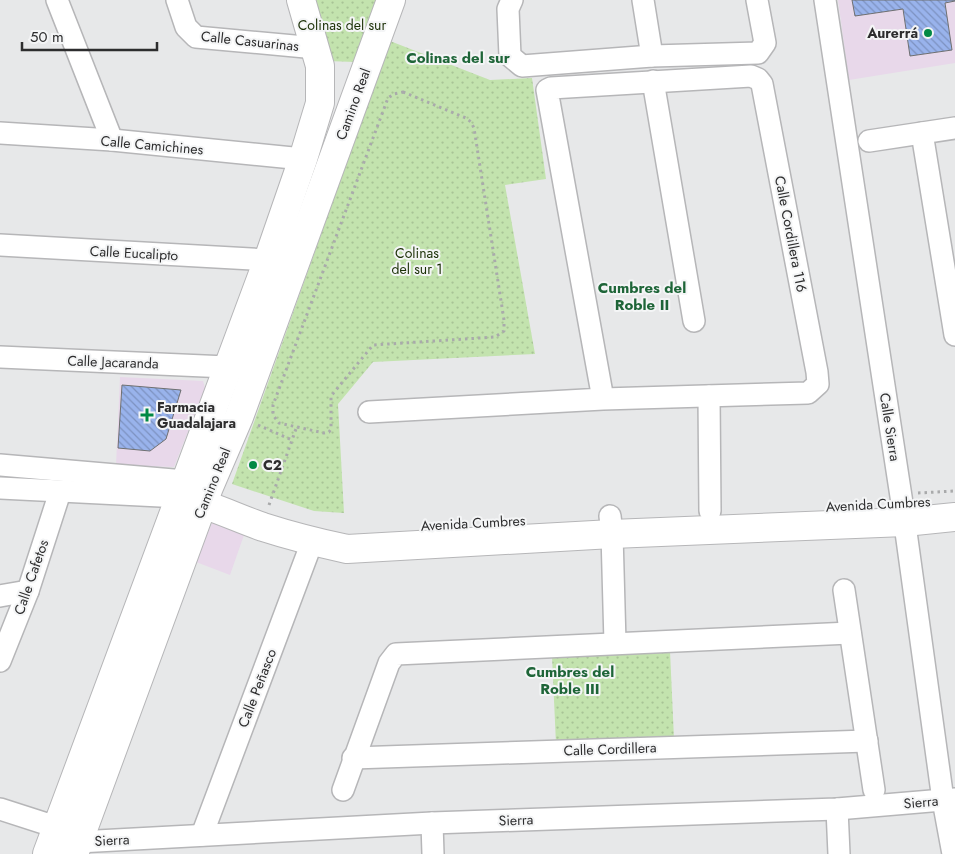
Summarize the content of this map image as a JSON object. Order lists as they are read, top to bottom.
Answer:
{
  "streets": {
    "street": [
      "Calle Casuarinas",
      "Camino Real",
      "Calle Camichines",
      "Calle Cordillera 116",
      "Calle Eucalipto",
      "Calle Jacaranda",
      "Calle Sierra",
      "Avenida Cumbres",
      "Calle Cafetos",
      "Calle Peñasco",
      "Calle Cordillera",
      "Sierra"
    ]
  },
  "crossings": [
    ["Calle Casuarinas", "Camino Real"],
    ["Camino Real", "Calle Camichines"],
    ["Camino Real", "Calle Eucalipto"],
    ["Camino Real", "Calle Jacaranda"],
    ["Camino Real", "Avenida Cumbres"],
    ["Camino Real", "Sierra"],
    ["Calle Sierra", "Avenida Cumbres"],
    ["Calle Sierra", "Sierra"],
    ["Avenida Cumbres", "Calle Cafetos"],
    ["Avenida Cumbres", "Calle Peñasco"],
    ["Calle Peñasco", "Sierra"]
  ],
  "districts": ["Colinas del sur", "Cumbres del Roble II", "Cumbres del Roble III"],
  "parks": ["Colinas del sur", "Colinas del sur 1"],
  "places": {
    "other": ["Aurerrá", "C2"],
    "health": ["Farmacia Guadalajara"]
  },
  "scale_bar": "50 m"
}
